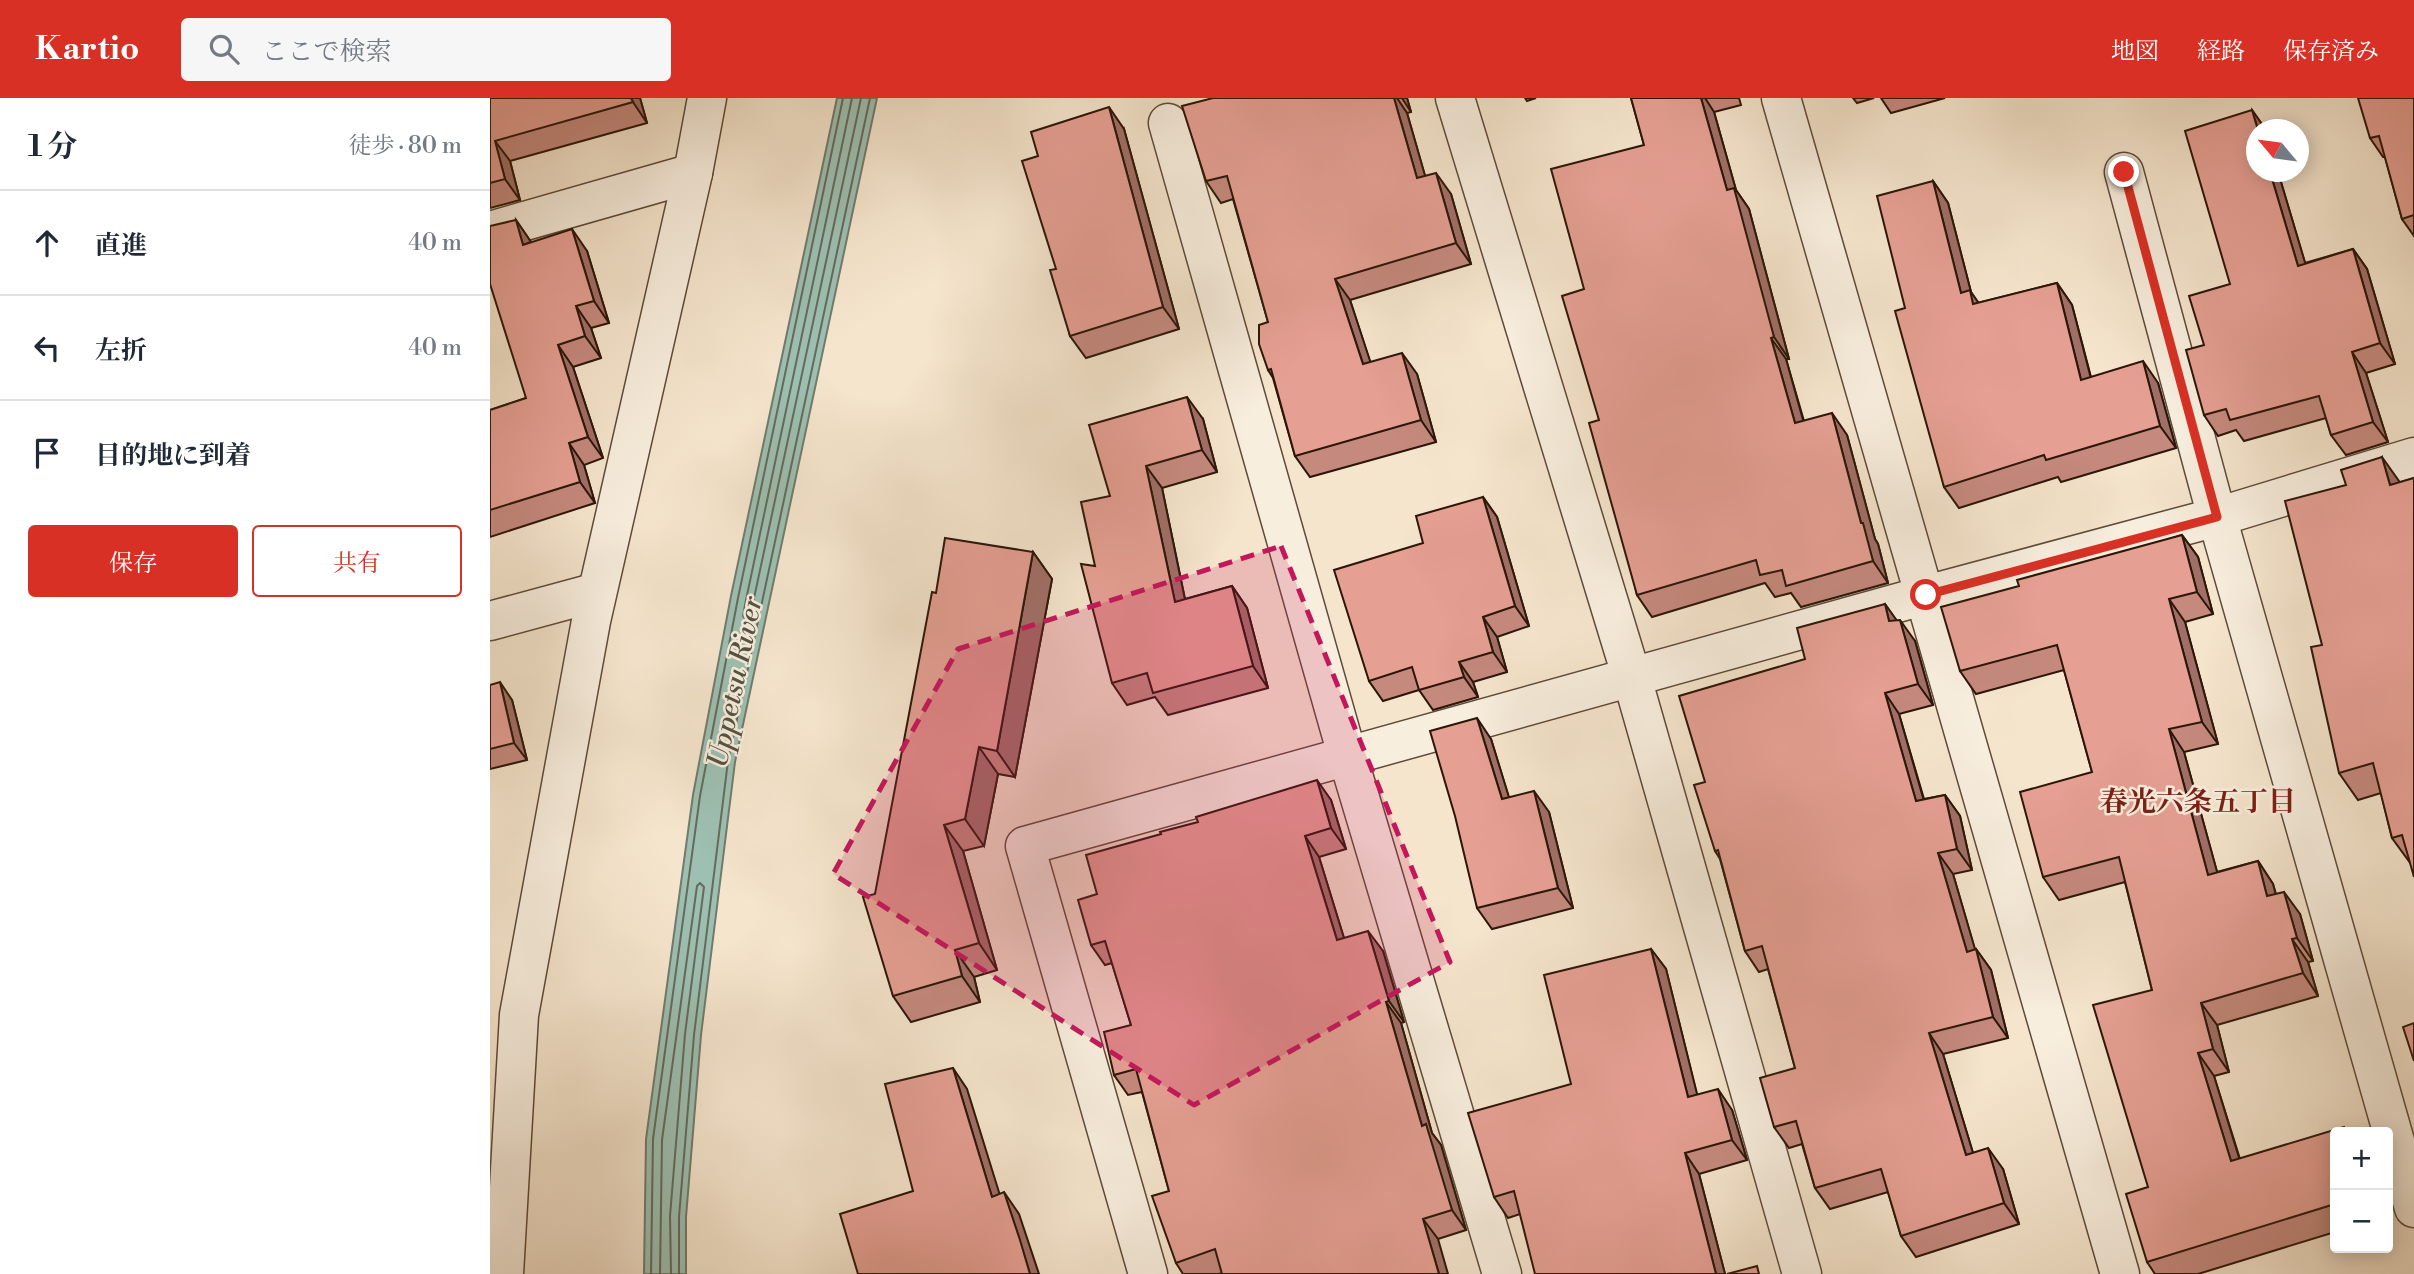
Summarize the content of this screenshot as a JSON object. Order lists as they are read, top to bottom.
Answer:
{
  "districts": ["春光六条五丁目"],
  "water": ["Uppetsu River"],
  "north": "top left",
  "page": {
    "header": "Kartio",
    "search": "ここで検索",
    "nav": ["地図", "経路", "保存済み"],
    "heading": ["1 分", "徒歩 · 80 m"],
    "list": [
      ["直進", "40 m"],
      ["左折", "40 m"],
      "目的地に到着"
    ],
    "buttons": ["保存", "共有"],
    "map_buttons": ["+", "−"]
  }
}
